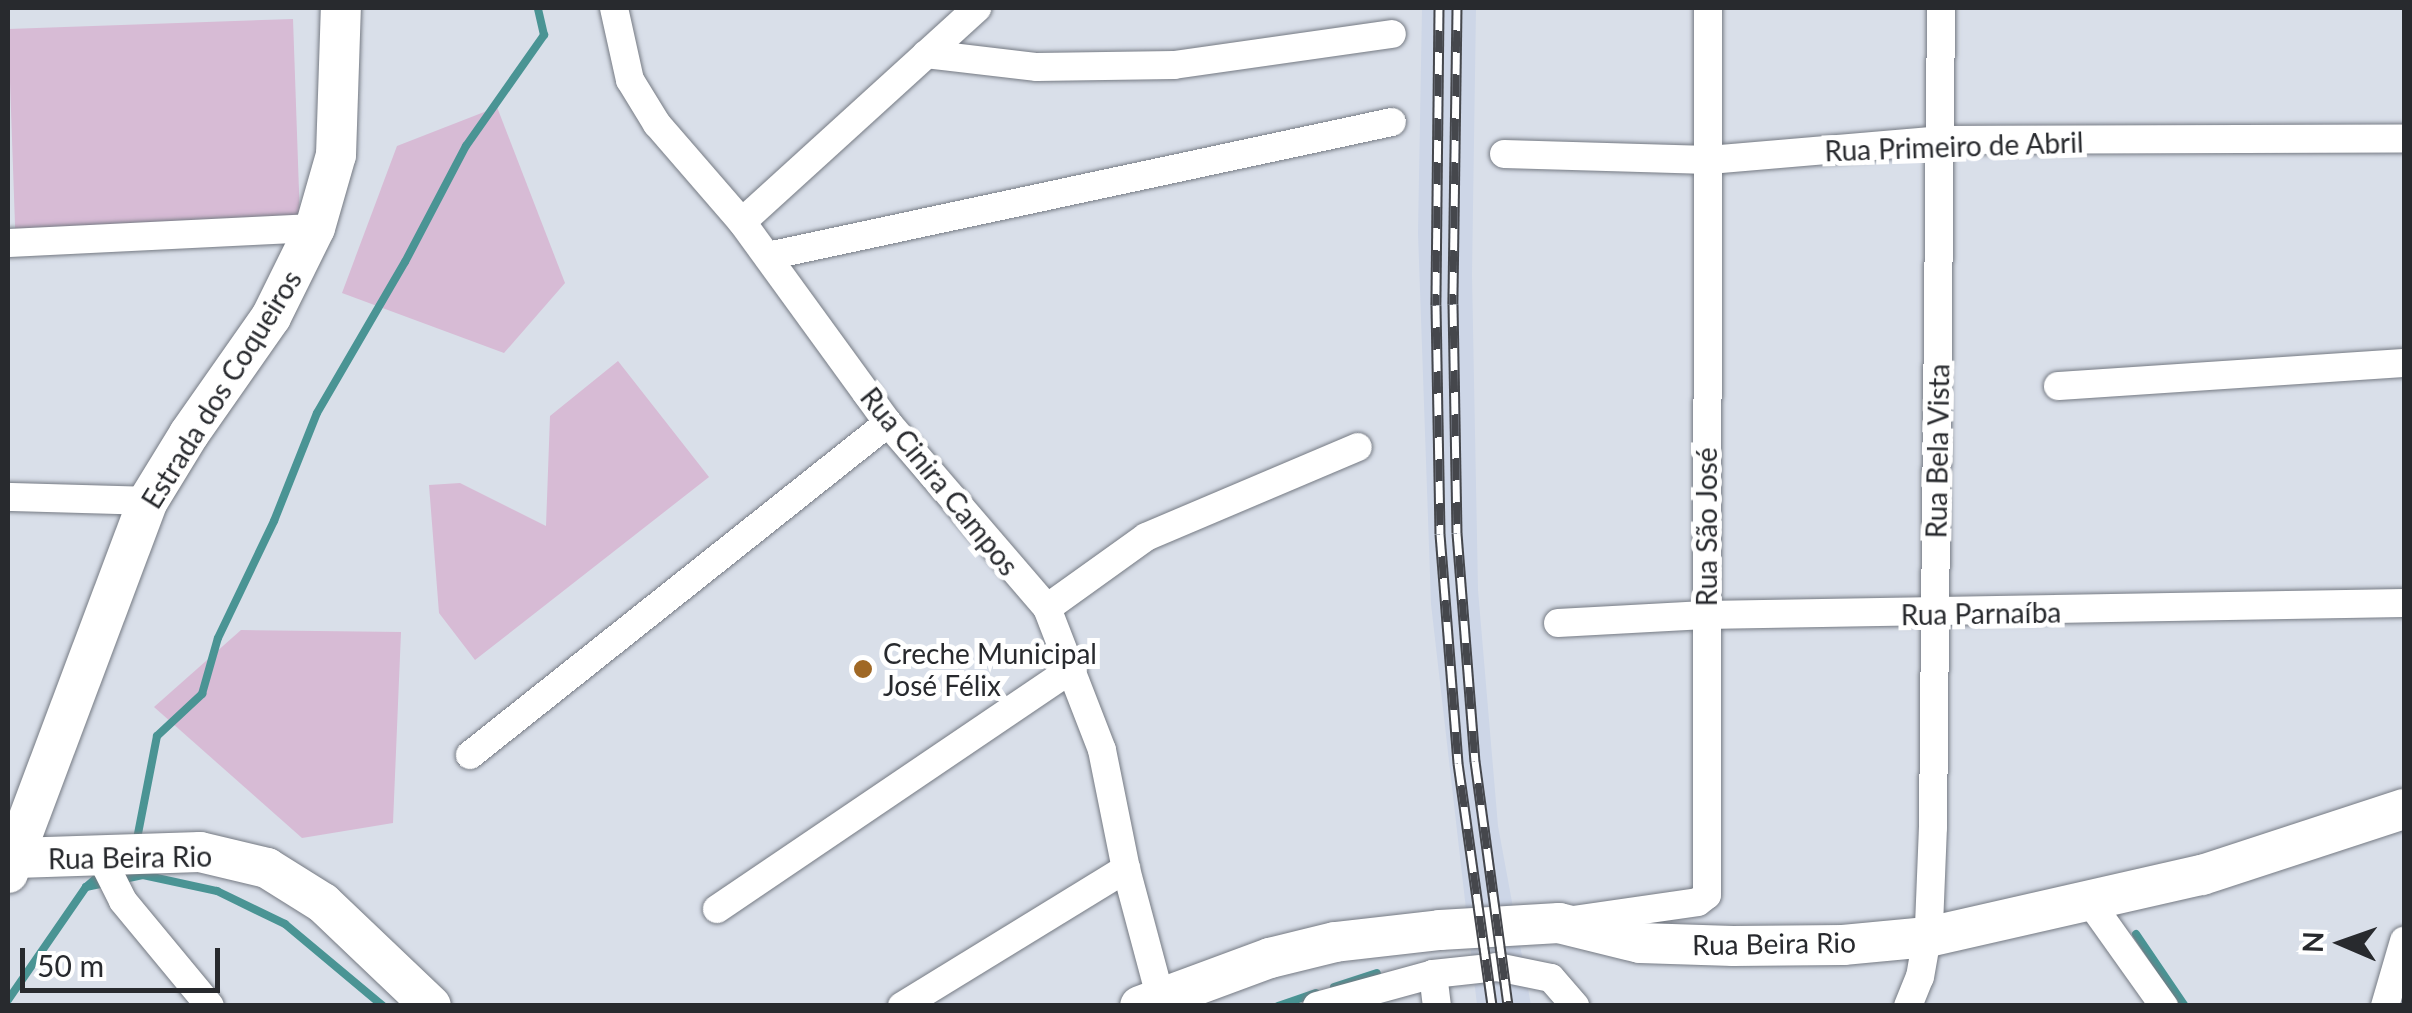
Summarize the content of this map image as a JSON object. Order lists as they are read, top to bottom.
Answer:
{
  "streets": {
    "street": [
      "Rua Primeiro de Abril",
      "Estrada dos Coqueiros",
      "Rua Bela Vista",
      "Rua Cinira Campos",
      "Rua São José",
      "Rua Parnaíba",
      "Rua Beira Rio"
    ]
  },
  "crossings": [
    ["Rua Primeiro de Abril", "Rua Bela Vista"],
    ["Rua Primeiro de Abril", "Rua São José"],
    ["Estrada dos Coqueiros", "Rua Beira Rio"],
    ["Rua Bela Vista", "Rua Parnaíba"],
    ["Rua Bela Vista", "Rua Beira Rio"],
    ["Rua Cinira Campos", "Rua Beira Rio"],
    ["Rua São José", "Rua Parnaíba"],
    ["Rua São José", "Rua Beira Rio"]
  ],
  "places": ["Creche Municipal José Félix"],
  "scale_bar": "50 m",
  "north": "left"
}
